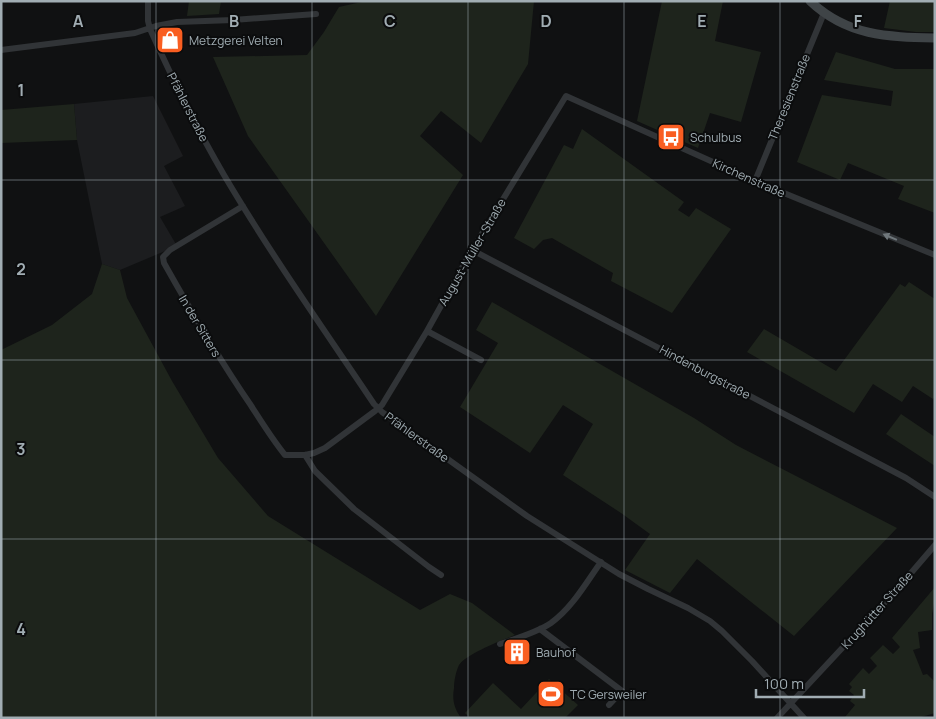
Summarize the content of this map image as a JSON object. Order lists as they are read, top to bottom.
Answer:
{
  "streets": {
    "street": [
      "Theresienstraße",
      "Pfählerstraße",
      "Kirchenstraße",
      "August-Müller-Straße",
      "In der Sitters",
      "Hindenburgstraße",
      "Krughütter Straße"
    ]
  },
  "crossings": [
    ["Theresienstraße", "Kirchenstraße"],
    ["Pfählerstraße", "August-Müller-Straße"],
    ["Pfählerstraße", "In der Sitters"],
    ["Pfählerstraße", "Krughütter Straße"],
    ["Kirchenstraße", "August-Müller-Straße"],
    ["August-Müller-Straße", "Hindenburgstraße"]
  ],
  "one_way": ["Kirchenstraße"],
  "places": {
    "shop": ["Metzgerei Velten"],
    "bus stop": ["Schulbus"],
    "building": ["Bauhof"],
    "sports": ["TC Gersweiler"]
  },
  "scale_bar": "100 m",
  "grid": {
    "columns": [
      "A",
      "B",
      "C",
      "D",
      "E",
      "F"
    ],
    "rows": [
      "1",
      "2",
      "3",
      "4"
    ]
  }
}
